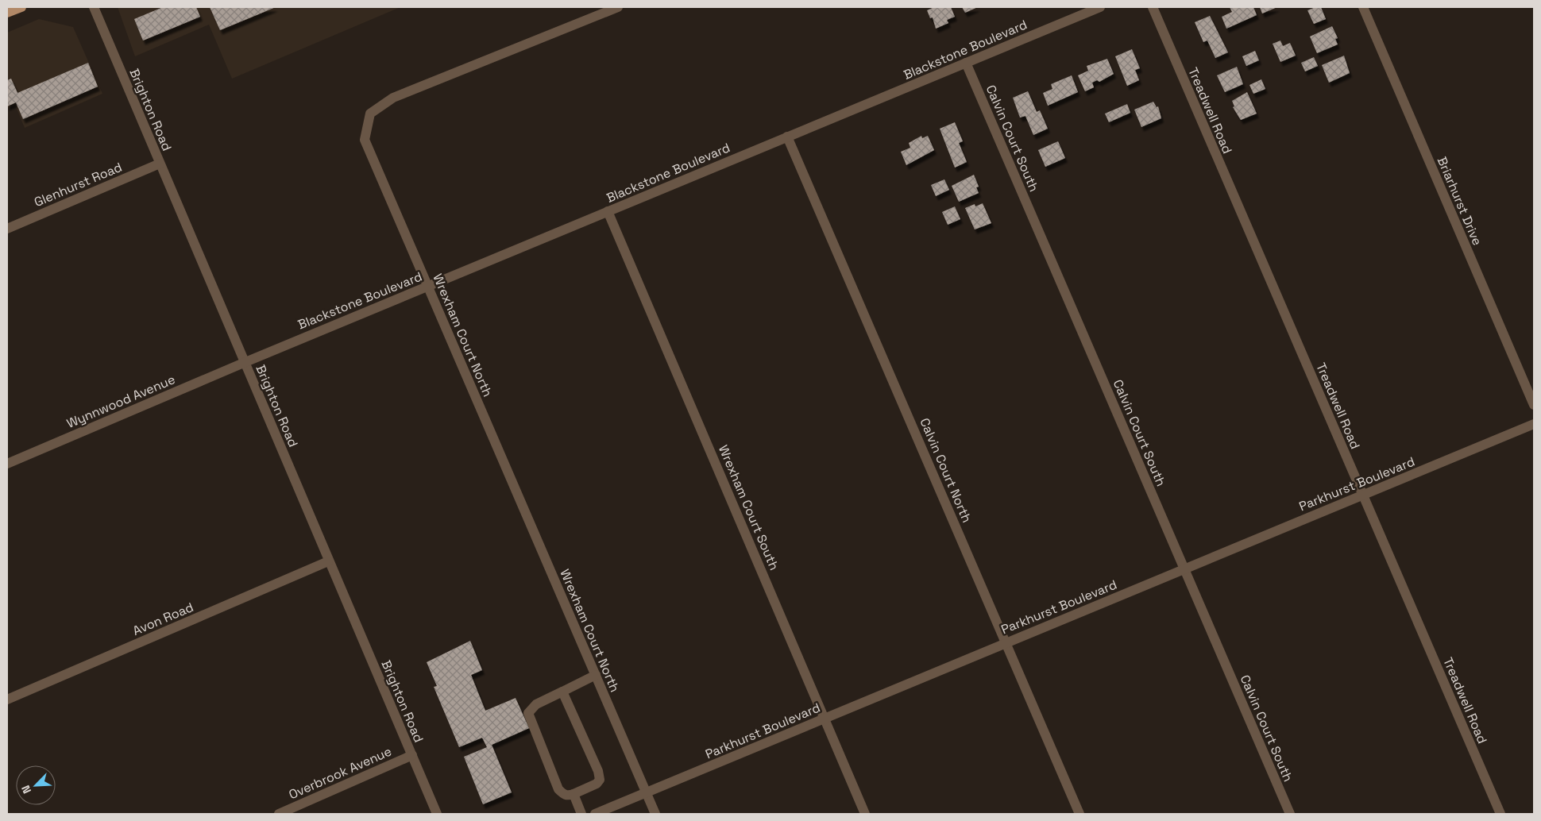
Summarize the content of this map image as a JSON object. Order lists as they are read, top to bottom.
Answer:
{
  "streets": {
    "street": [
      "Blackstone Boulevard",
      "Brighton Road",
      "Treadwell Road",
      "Calvin Court South",
      "Glenhurst Road",
      "Briarhurst Drive",
      "Wrexham Court North",
      "Wynnwood Avenue",
      "Calvin Court North",
      "Parkhurst Boulevard",
      "Wrexham Court South",
      "Avon Road",
      "Overbrook Avenue"
    ]
  },
  "crossings": [
    ["Blackstone Boulevard", "Brighton Road"],
    ["Blackstone Boulevard", "Calvin Court South"],
    ["Blackstone Boulevard", "Wrexham Court North"],
    ["Blackstone Boulevard", "Wynnwood Avenue"],
    ["Blackstone Boulevard", "Calvin Court North"],
    ["Blackstone Boulevard", "Wrexham Court South"],
    ["Brighton Road", "Glenhurst Road"],
    ["Brighton Road", "Wynnwood Avenue"],
    ["Brighton Road", "Avon Road"],
    ["Brighton Road", "Overbrook Avenue"],
    ["Treadwell Road", "Parkhurst Boulevard"],
    ["Calvin Court South", "Parkhurst Boulevard"],
    ["Wrexham Court North", "Parkhurst Boulevard"],
    ["Calvin Court North", "Parkhurst Boulevard"],
    ["Parkhurst Boulevard", "Wrexham Court South"]
  ],
  "north": "bottom left"
}
